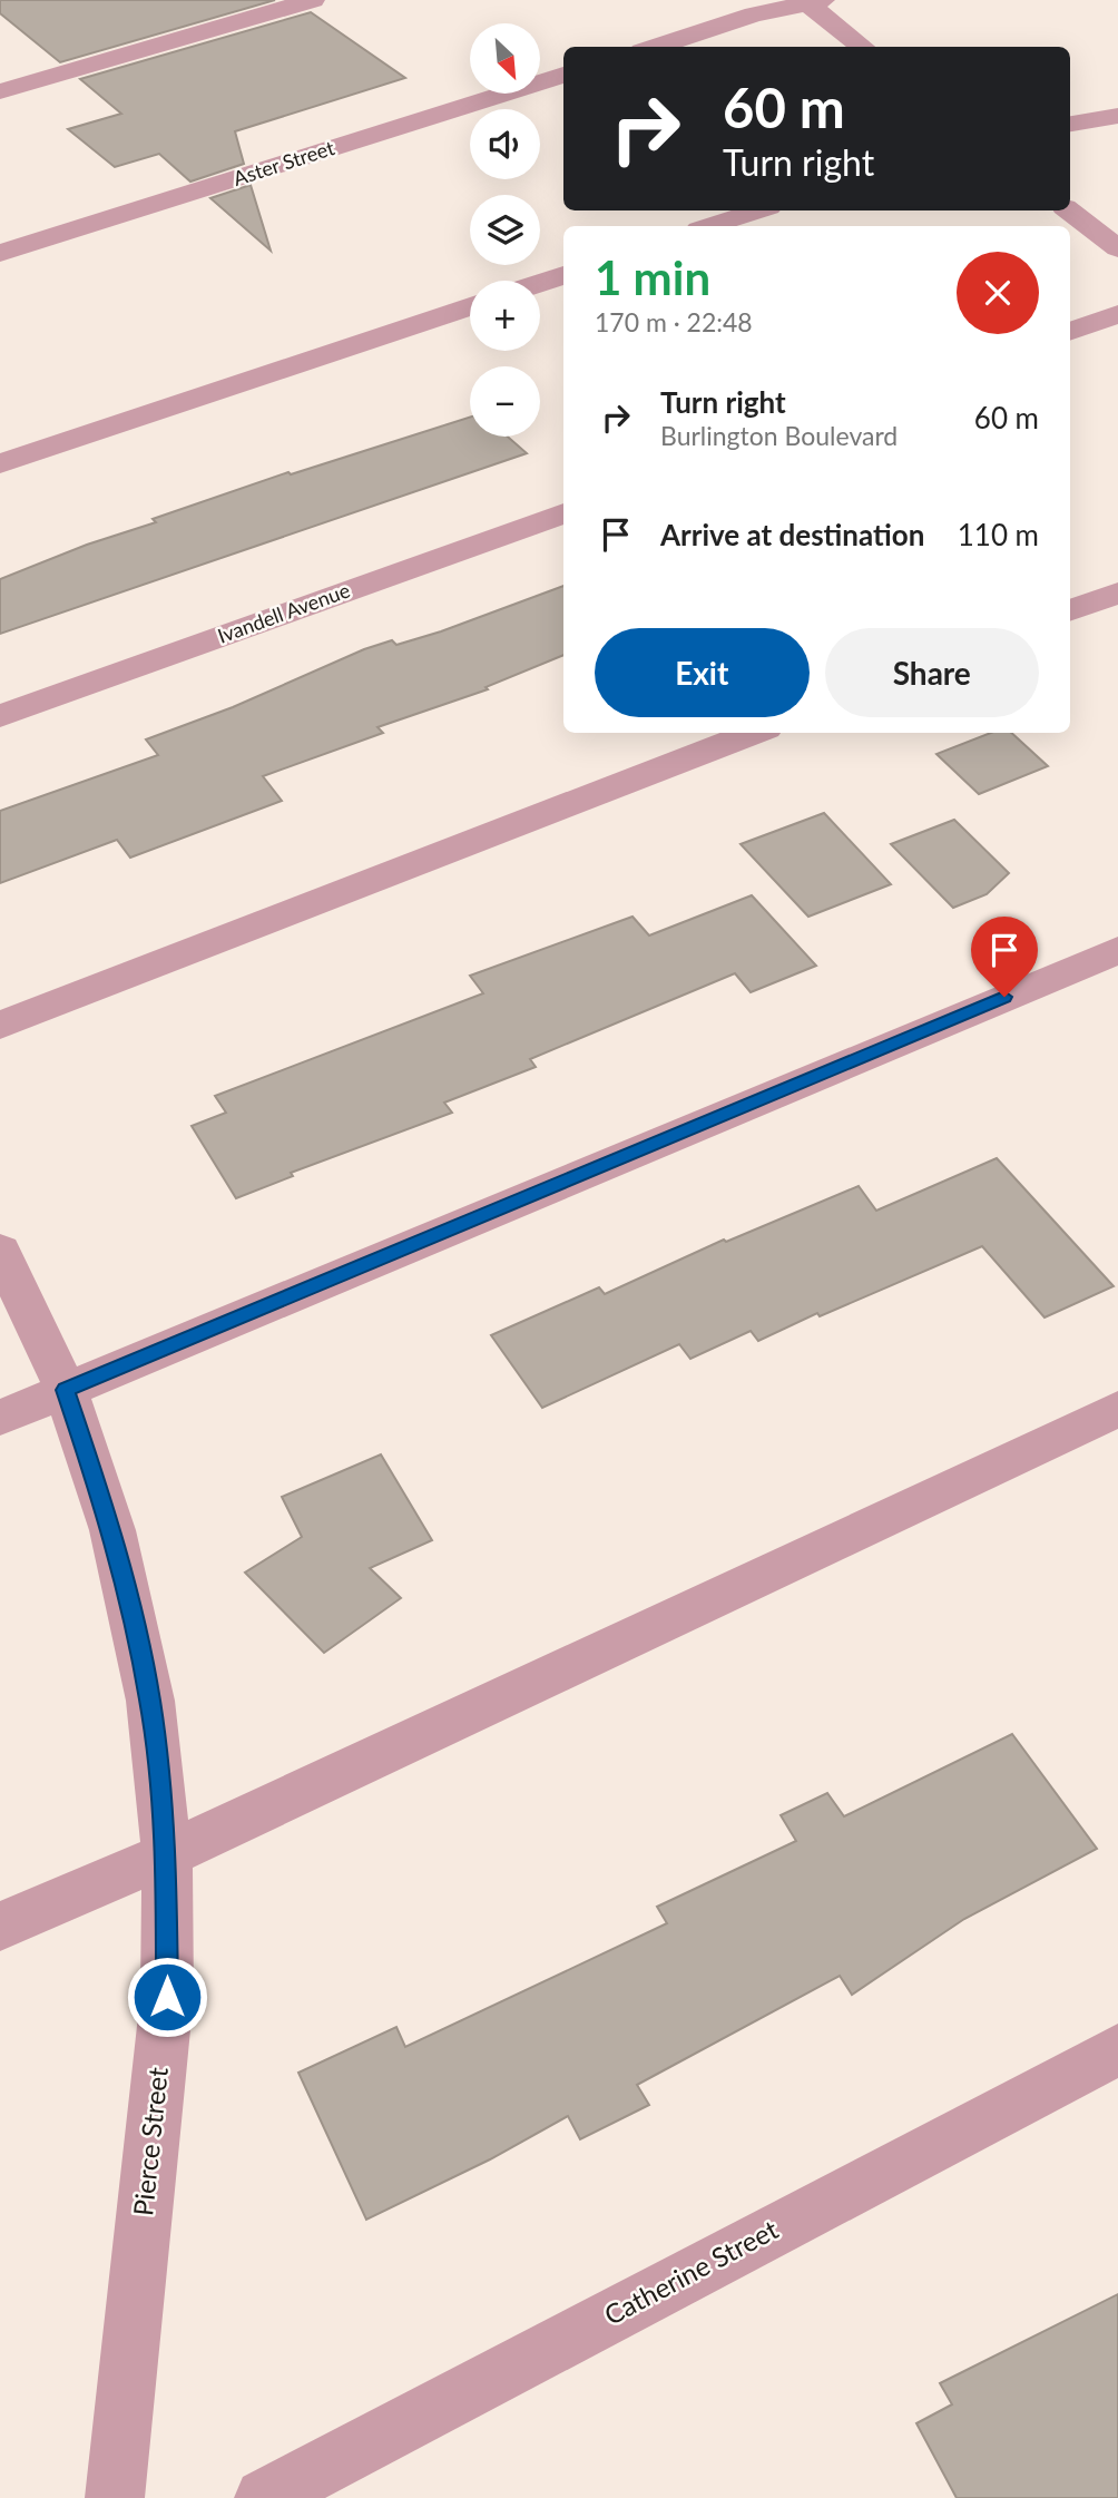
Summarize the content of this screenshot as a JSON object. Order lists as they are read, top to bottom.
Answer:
{
  "streets": {
    "street": [
      "Aster Street",
      "Ivandell Avenue",
      "Pierce Street",
      "Catherine Street"
    ]
  },
  "north": "bottom right",
  "page": {
    "map_buttons": ["+", "−"],
    "turn": ["60 m", "Turn right"],
    "heading": ["1 min", "170 m · 22:48"],
    "list": [
      {
        "name": "Turn right",
        "note": "Burlington Boulevard",
        "value": "60 m"
      },
      {
        "name": "Arrive at destination",
        "value": "110 m"
      }
    ],
    "buttons": ["Exit", "Share"]
  }
}
